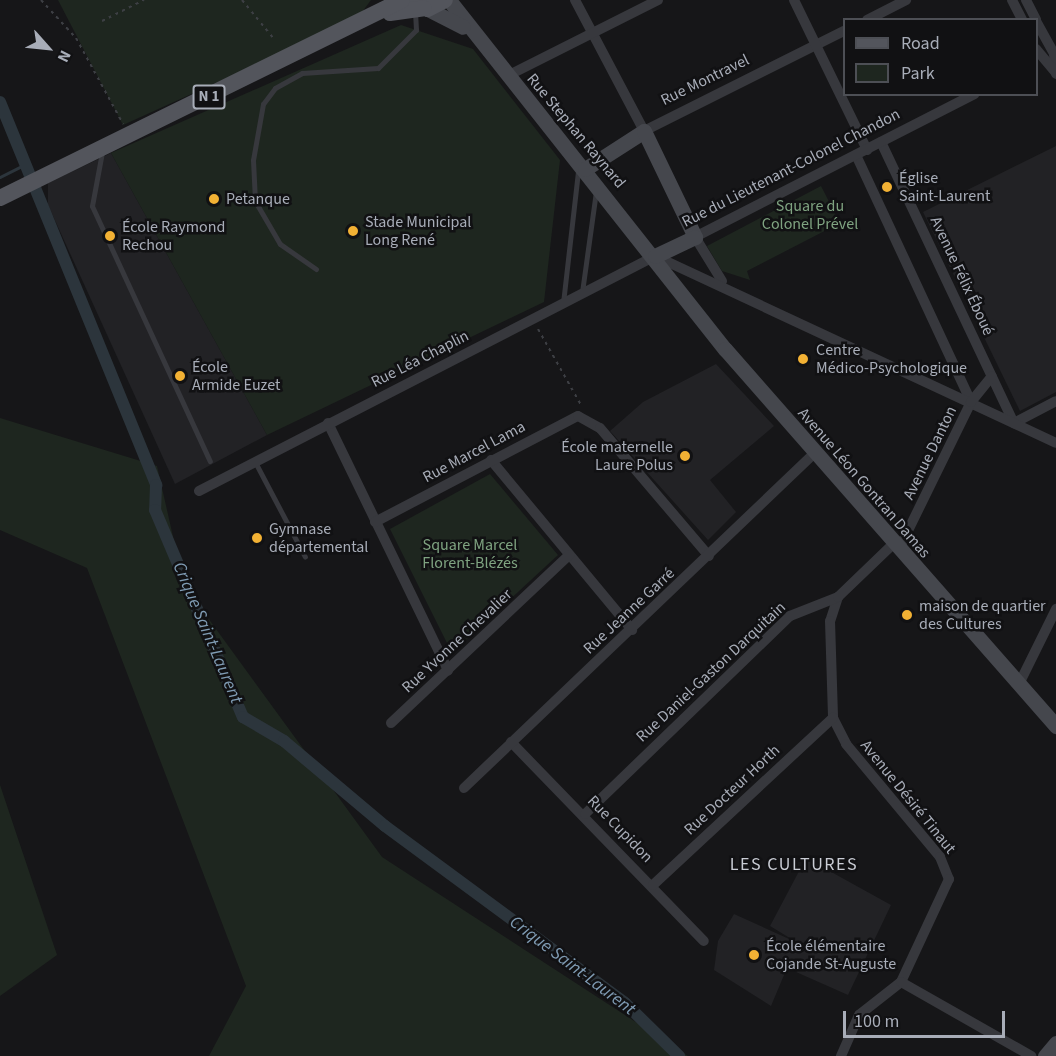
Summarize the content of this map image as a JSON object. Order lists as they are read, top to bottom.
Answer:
{
  "streets": {
    "main road": ["N 1"],
    "street": [
      "Rue Montravel",
      "Rue Stephan Raynard",
      "Rue du Lieutenant-Colonel Chandon",
      "Avenue Félix Éboué",
      "Rue Léa Chaplin",
      "Rue Marcel Lama",
      "Avenue Danton",
      "Avenue Léon Gontran Damas",
      "Rue Jeanne Garré",
      "Rue Yvonne Chevalier",
      "Rue Daniel-Gaston Darquitain",
      "Rue Docteur Horth",
      "Avenue Désiré Tinaut",
      "Rue Cupidon"
    ]
  },
  "crossings": [
    ["Rue Montravel", "Rue Stephan Raynard"],
    ["N 1", "Rue Stephan Raynard"],
    ["Rue Stephan Raynard", "Rue du Lieutenant-Colonel Chandon"],
    ["Rue Stephan Raynard", "Rue Léa Chaplin"],
    ["Rue Stephan Raynard", "Avenue Léon Gontran Damas"],
    ["Rue du Lieutenant-Colonel Chandon", "Avenue Félix Éboué"],
    ["Rue du Lieutenant-Colonel Chandon", "Rue Léa Chaplin"],
    ["Rue du Lieutenant-Colonel Chandon", "Avenue Léon Gontran Damas"],
    ["Avenue Félix Éboué", "Avenue Danton"],
    ["Rue Léa Chaplin", "Avenue Léon Gontran Damas"],
    ["Avenue Danton", "Avenue Léon Gontran Damas"],
    ["Avenue Danton", "Rue Daniel-Gaston Darquitain"],
    ["Avenue Léon Gontran Damas", "Rue Jeanne Garré"],
    ["Avenue Léon Gontran Damas", "Rue Daniel-Gaston Darquitain"],
    ["Rue Jeanne Garré", "Rue Cupidon"],
    ["Rue Daniel-Gaston Darquitain", "Avenue Désiré Tinaut"],
    ["Rue Daniel-Gaston Darquitain", "Rue Cupidon"],
    ["Rue Docteur Horth", "Avenue Désiré Tinaut"],
    ["Rue Docteur Horth", "Rue Cupidon"]
  ],
  "districts": ["LES CULTURES"],
  "water": ["Crique Saint-Laurent"],
  "parks": ["Square du Colonel Prével", "Square Marcel Florent-Blézés"],
  "places": [
    "Église Saint-Laurent",
    "Petanque",
    "Stade Municipal Long René",
    "École Raymond Rechou",
    "Centre Médico-Psychologique",
    "École Armide Euzet",
    "École maternelle Laure Polus",
    "Gymnase départemental",
    "maison de quartier des Cultures",
    "École élémentaire Cojande St-Auguste"
  ],
  "legend": ["Road", "Park"],
  "scale_bar": "100 m",
  "north": "bottom right"
}
